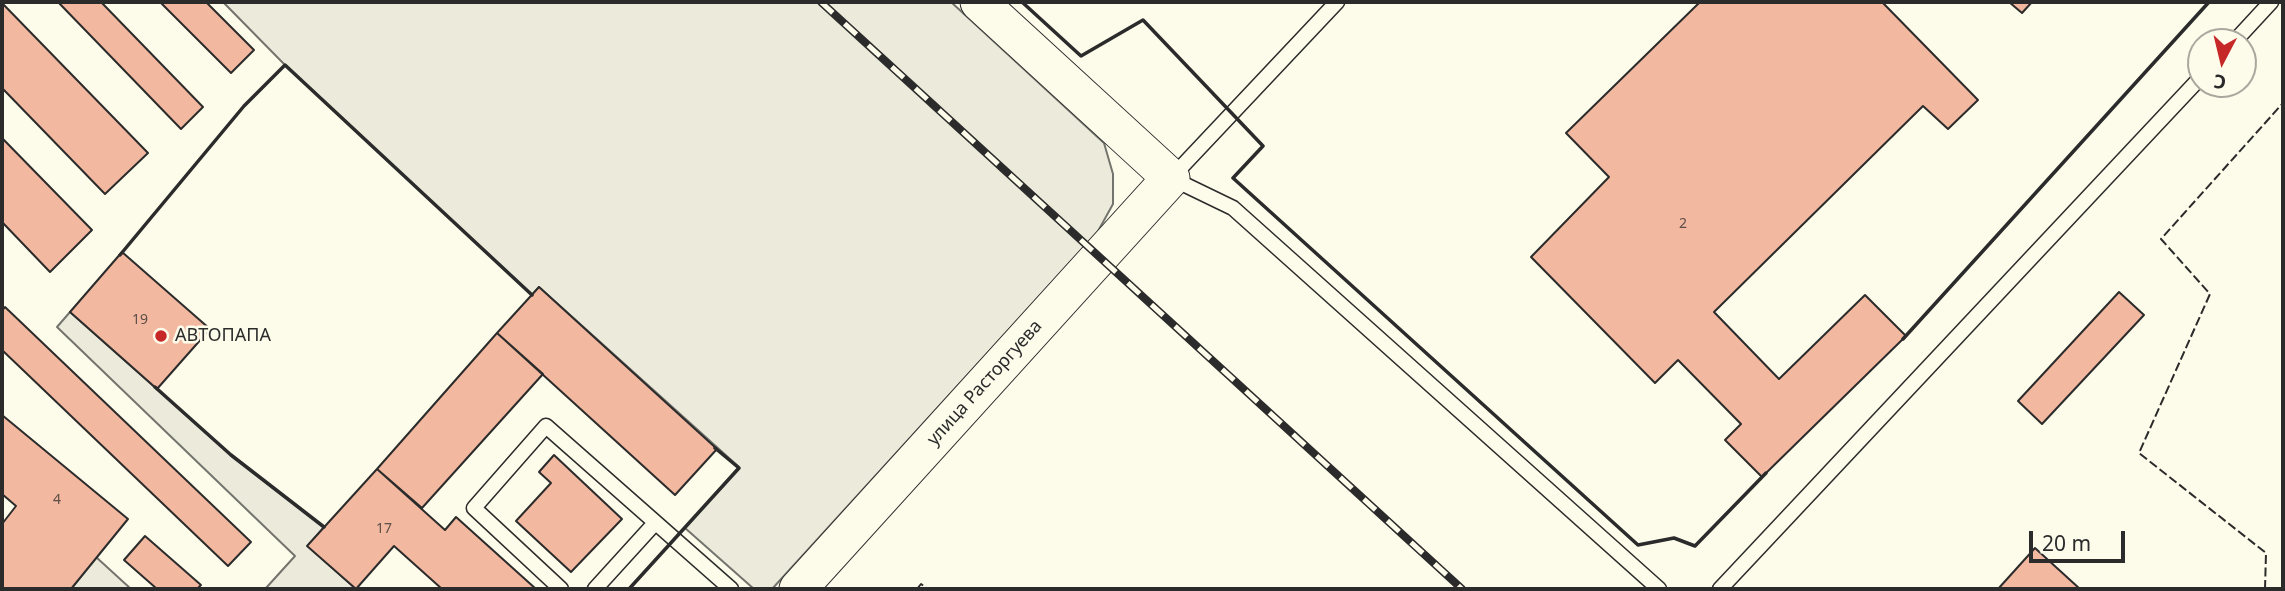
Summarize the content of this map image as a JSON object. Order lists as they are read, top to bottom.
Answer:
{
  "streets": {
    "street": ["улица Расторгуева"]
  },
  "places": ["АВТОПАПА"],
  "house_numbers": [
    "2",
    "19",
    "4",
    "17"
  ],
  "scale_bar": "20 m",
  "north": "bottom"
}
